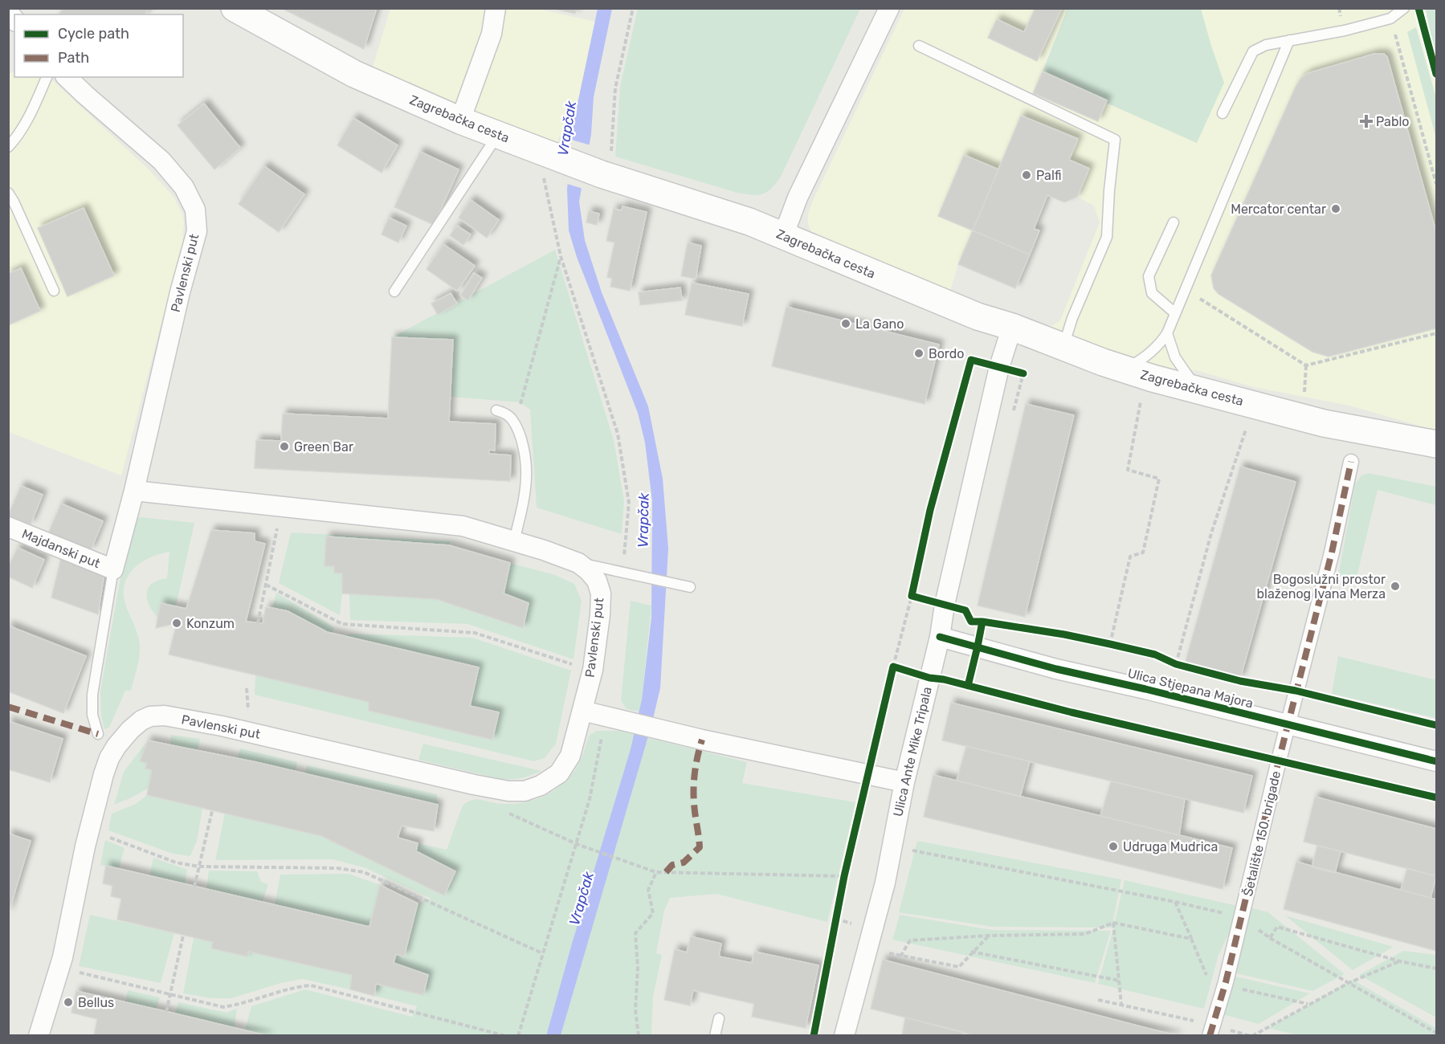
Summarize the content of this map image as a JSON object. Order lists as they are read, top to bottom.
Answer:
{
  "streets": {
    "main road": ["Zagrebačka cesta"],
    "street": [
      "Pavlenski put",
      "Majdanski put",
      "Ulica Stjepana Majora",
      "Ulica Ante Mike Tripala",
      "Šetalište 150. brigade"
    ]
  },
  "crossings": [
    ["Zagrebačka cesta", "Ulica Ante Mike Tripala"],
    ["Pavlenski put", "Majdanski put"],
    ["Ulica Stjepana Majora", "Ulica Ante Mike Tripala"],
    ["Ulica Stjepana Majora", "Šetalište 150. brigade"]
  ],
  "water": ["Vrapčak"],
  "places": {
    "health": ["Pablo"],
    "other": [
      "Palfi",
      "Mercator centar",
      "La Gano",
      "Bordo",
      "Green Bar",
      "Bogoslužni prostor blaženog Ivana Merza",
      "Konzum",
      "Udruga Mudrica",
      "Bellus"
    ]
  },
  "legend": ["Cycle path", "Path"]
}
